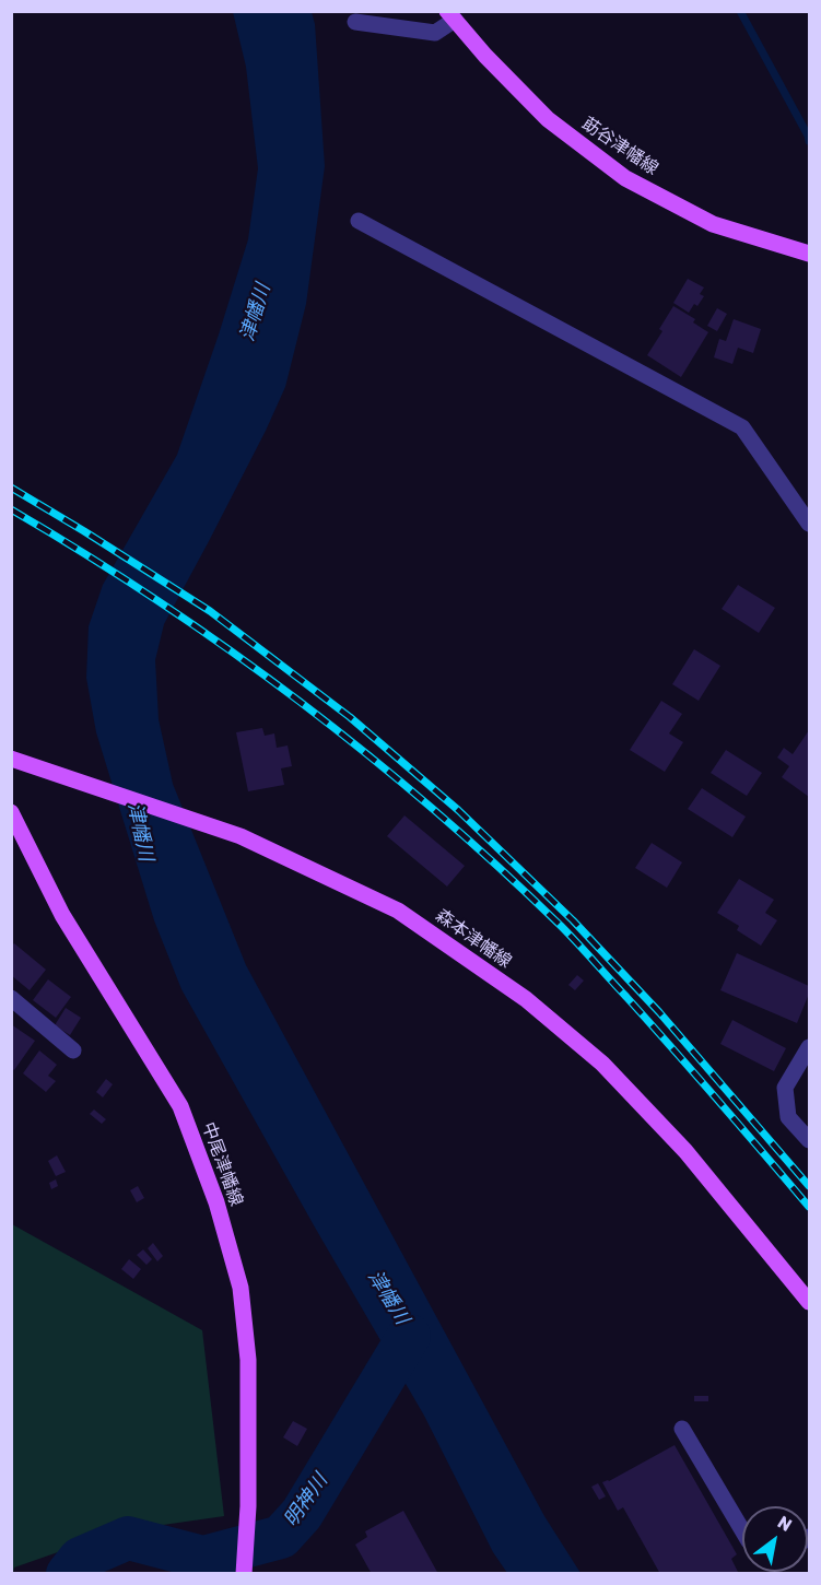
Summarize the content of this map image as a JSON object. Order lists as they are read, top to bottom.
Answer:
{
  "streets": {
    "main road": ["莇谷津幡線", "森本津幡線", "中尾津幡線"]
  },
  "water": ["津幡川", "明神川"],
  "north": "top right"
}
